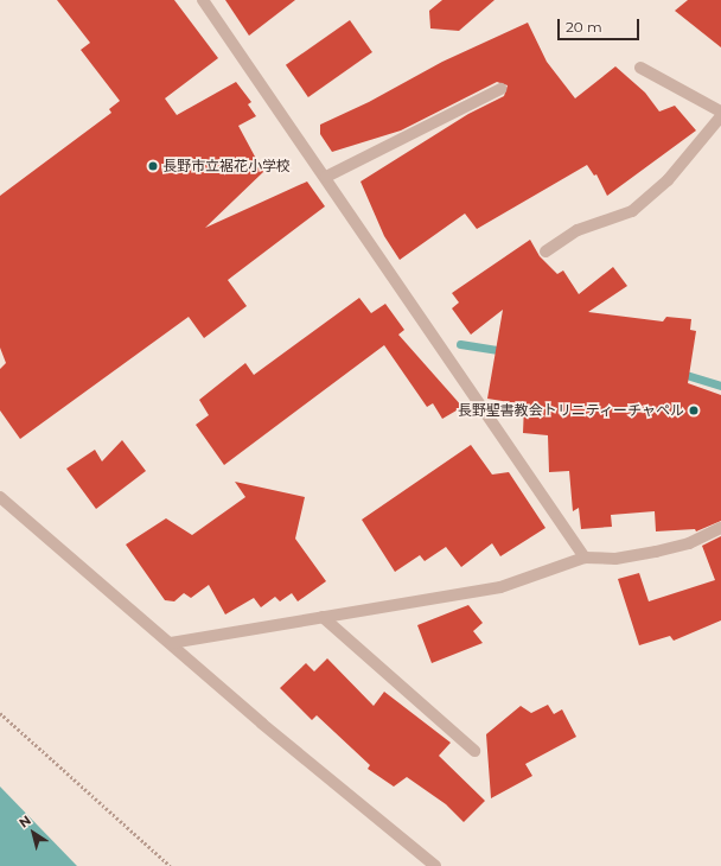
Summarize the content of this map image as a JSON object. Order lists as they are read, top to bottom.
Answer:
{
  "places": ["長野市立裾花小学校", "長野聖書教会トリニティーチャペル"],
  "scale_bar": "20 m",
  "north": "top left"
}
